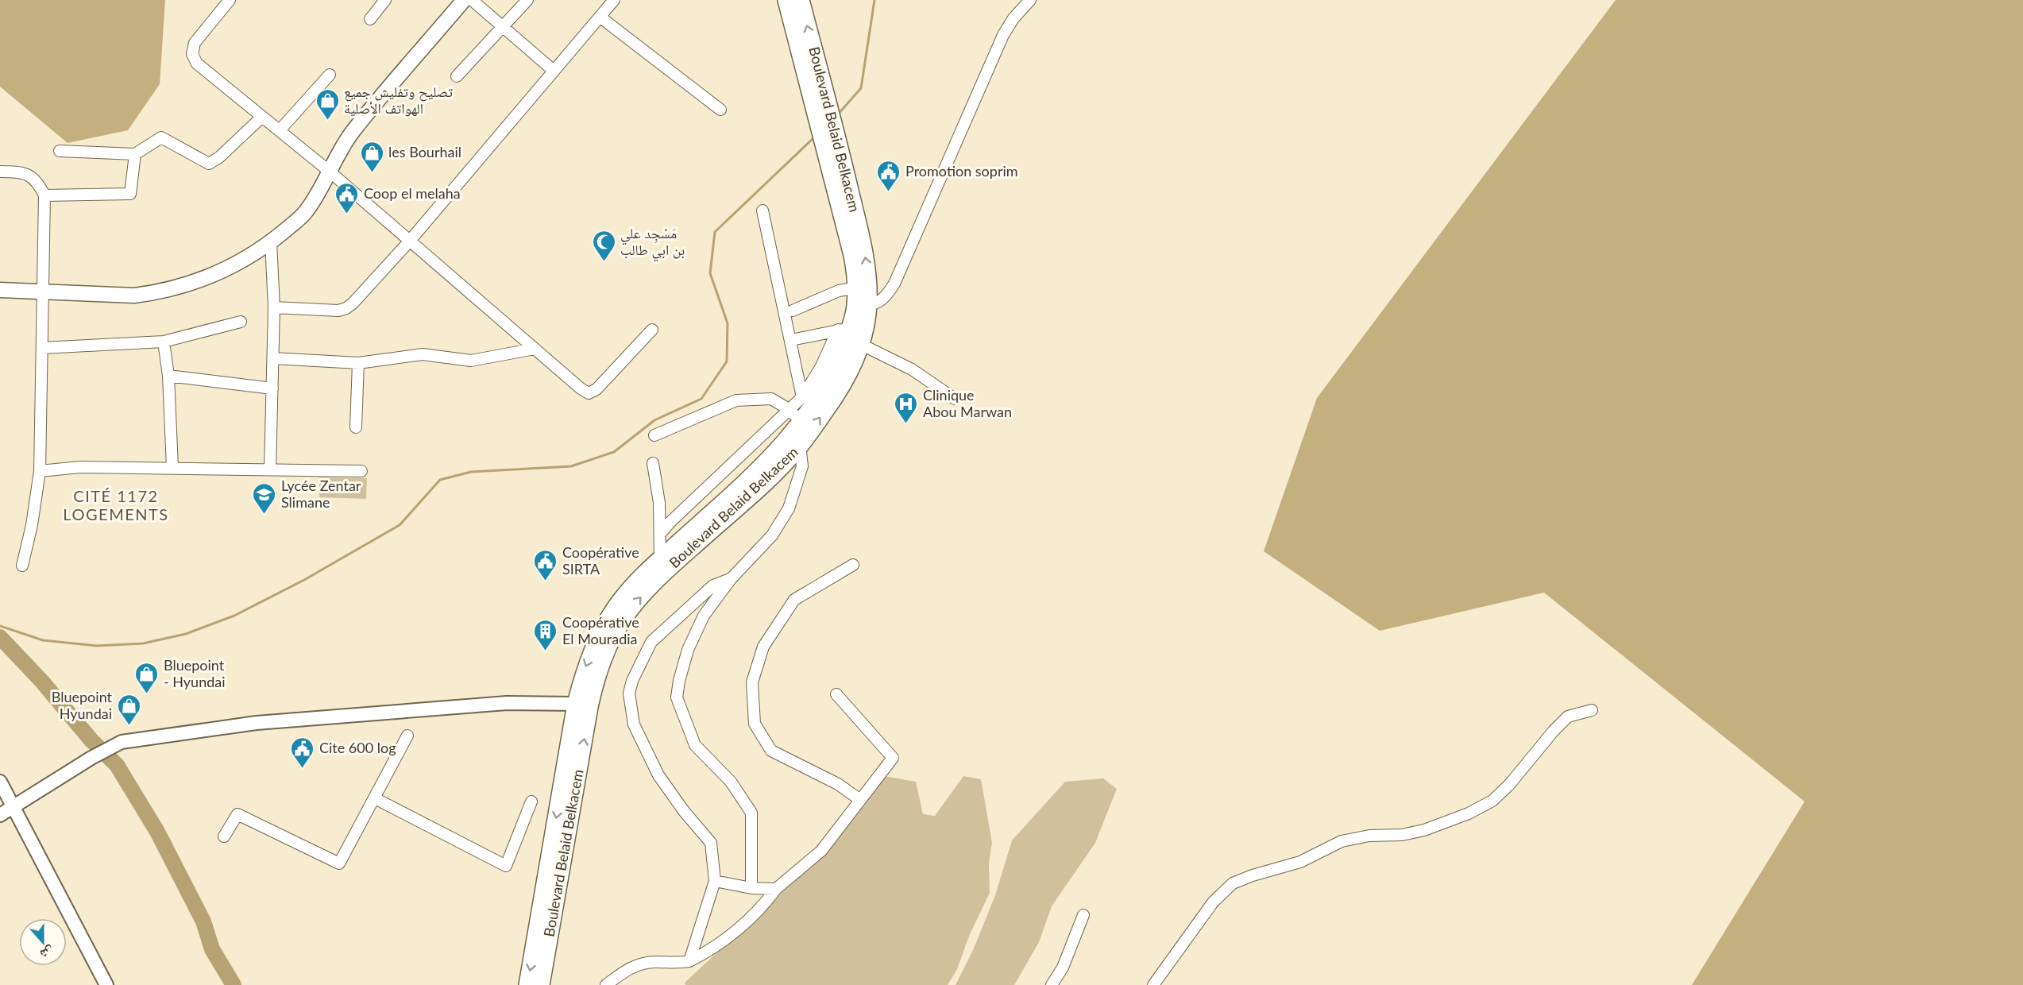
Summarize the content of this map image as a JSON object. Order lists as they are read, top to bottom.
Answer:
{
  "streets": {
    "main road": ["Boulevard Belaid Belkacem"]
  },
  "districts": ["CITÉ 1172 LOGEMENTS"],
  "places": {
    "shop": [
      "تصليح وتفليش جميع الهواتف الأصلية",
      "les Bourhail",
      "Bluepoint - Hyundai",
      "Bluepoint Hyundai"
    ],
    "public building": [
      "Promotion soprim",
      "Coop el melaha",
      "Coopérative SIRTA",
      "Cite 600 log"
    ],
    "mosque": ["مَسْجِد علي بن ابي طالب"],
    "hospital": ["Clinique Abou Marwan"],
    "school or university": ["Lycée Zentar Slimane"],
    "building": ["Coopérative El Mouradia"]
  },
  "north": "bottom"
}
